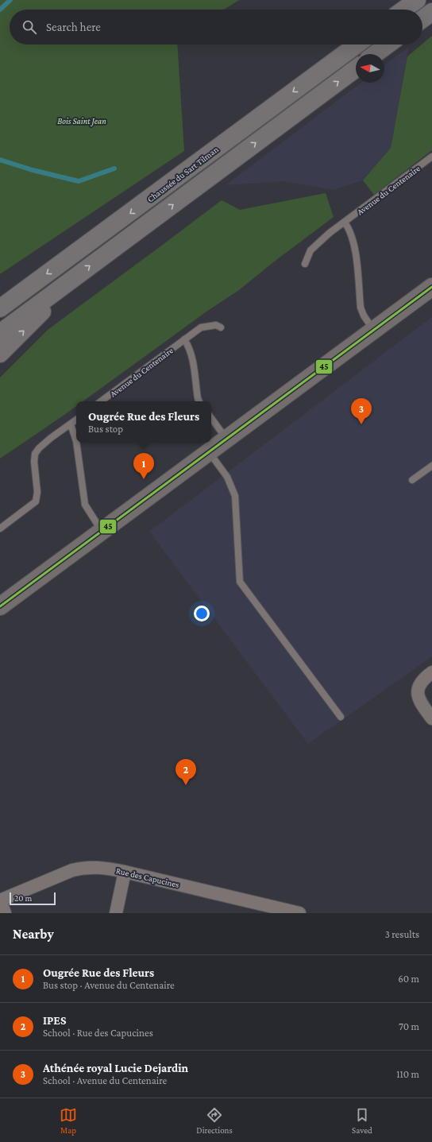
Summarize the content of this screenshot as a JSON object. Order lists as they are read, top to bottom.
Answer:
{
  "streets": {
    "highway": ["Chaussée du Sart Tilman"],
    "street": ["Rue des Capucines"],
    "lane": ["Avenue du Centenaire"]
  },
  "parks": ["Bois Saint Jean"],
  "lines": ["transit line 45"],
  "scale_bar": "20 m",
  "north": "left",
  "page": {
    "search": "Search here",
    "pins": ["3", "1", "2"],
    "popup": ["Ougrée Rue des Fleurs", "Bus stop"],
    "scale": "20 m",
    "heading": ["Nearby", "3 results"],
    "list": [
      {
        "mark": "1",
        "name": "Ougrée Rue des Fleurs",
        "note": "Bus stop · Avenue du Centenaire",
        "value": "60 m"
      },
      {
        "mark": "2",
        "name": "IPES",
        "note": "School · Rue des Capucines",
        "value": "70 m"
      },
      {
        "mark": "3",
        "name": "Athénée royal Lucie Dejardin",
        "note": "School · Avenue du Centenaire",
        "value": "110 m"
      }
    ],
    "nav": ["Map", "Directions", "Saved"]
  }
}
